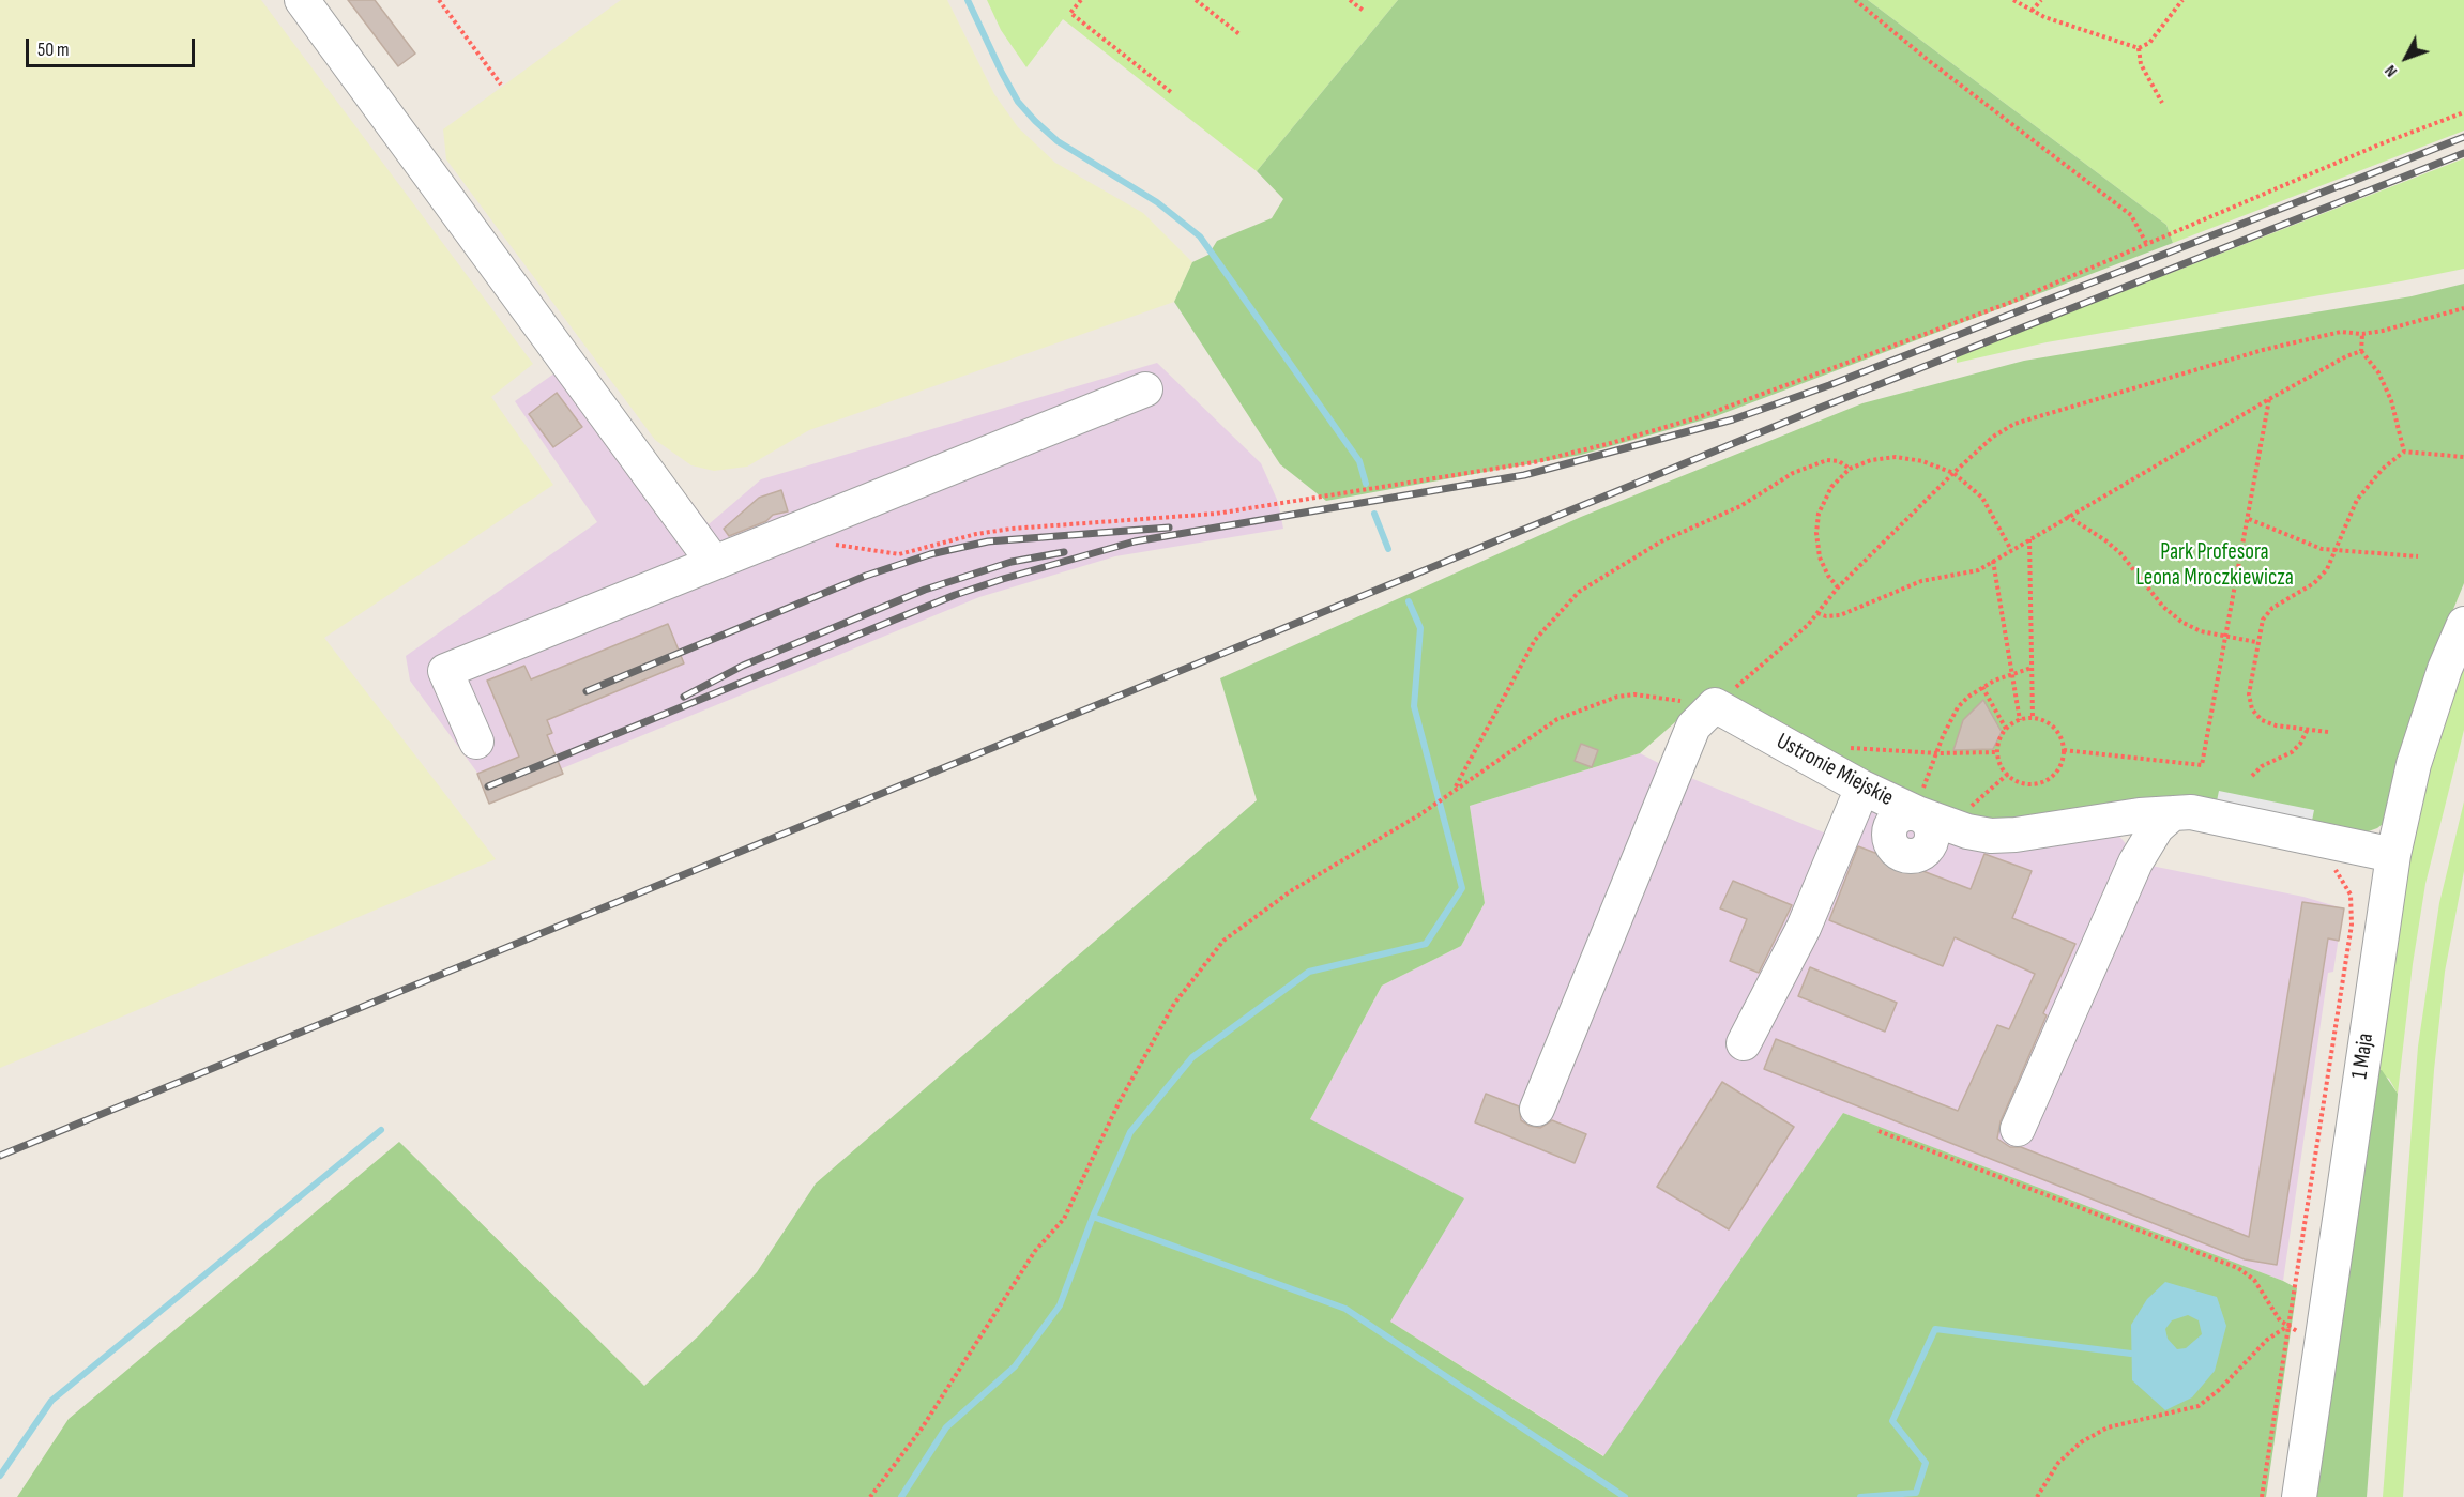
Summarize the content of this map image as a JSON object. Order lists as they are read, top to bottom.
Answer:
{
  "streets": {
    "street": ["Ustronie Miejskie", "1 Maja"]
  },
  "crossings": [
    ["Ustronie Miejskie", "1 Maja"]
  ],
  "parks": ["Park Profesora Leona Mroczkiewicza"],
  "scale_bar": "50 m",
  "north": "bottom left"
}
